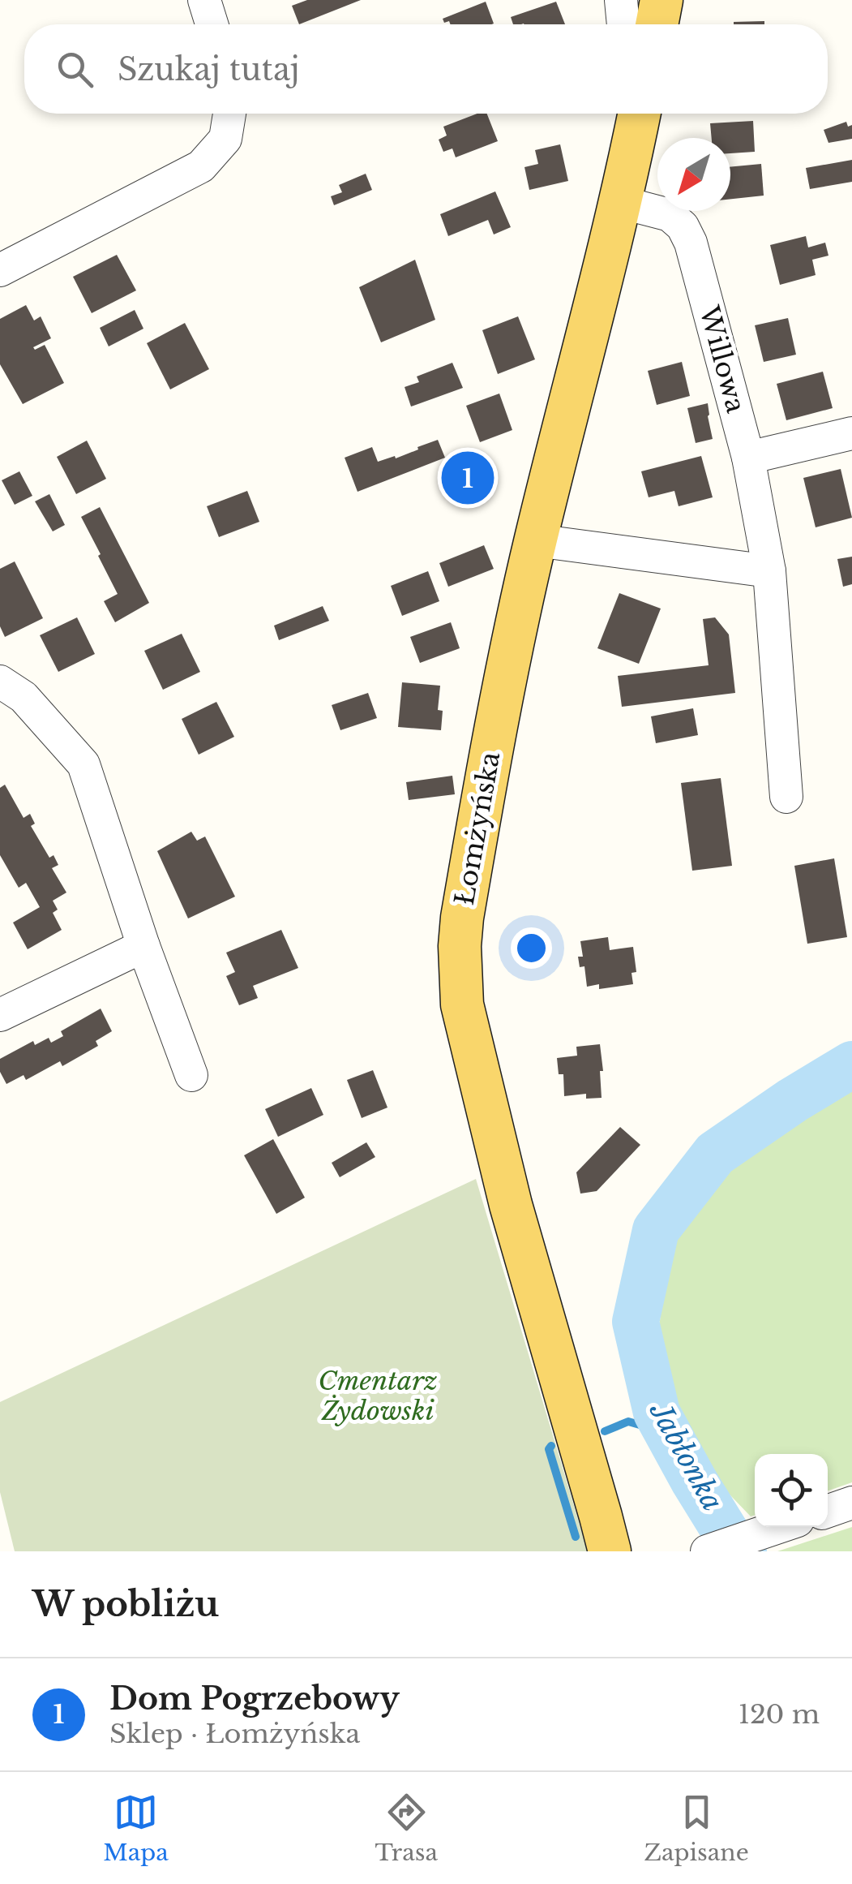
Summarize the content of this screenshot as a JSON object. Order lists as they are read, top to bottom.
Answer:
{
  "streets": {
    "main road": ["Łomżyńska"],
    "street": ["Willowa"]
  },
  "crossings": [
    ["Willowa", "Łomżyńska"]
  ],
  "water": ["Jabłonka"],
  "parks": ["Cmentarz Żydowski"],
  "north": "bottom left",
  "page": {
    "search": "Szukaj tutaj",
    "pins": "1",
    "heading": "W pobliżu",
    "list": [
      {
        "mark": "1",
        "name": "Dom Pogrzebowy",
        "note": "Sklep · Łomżyńska",
        "value": "120 m"
      }
    ],
    "nav": ["Mapa", "Trasa", "Zapisane"]
  }
}
